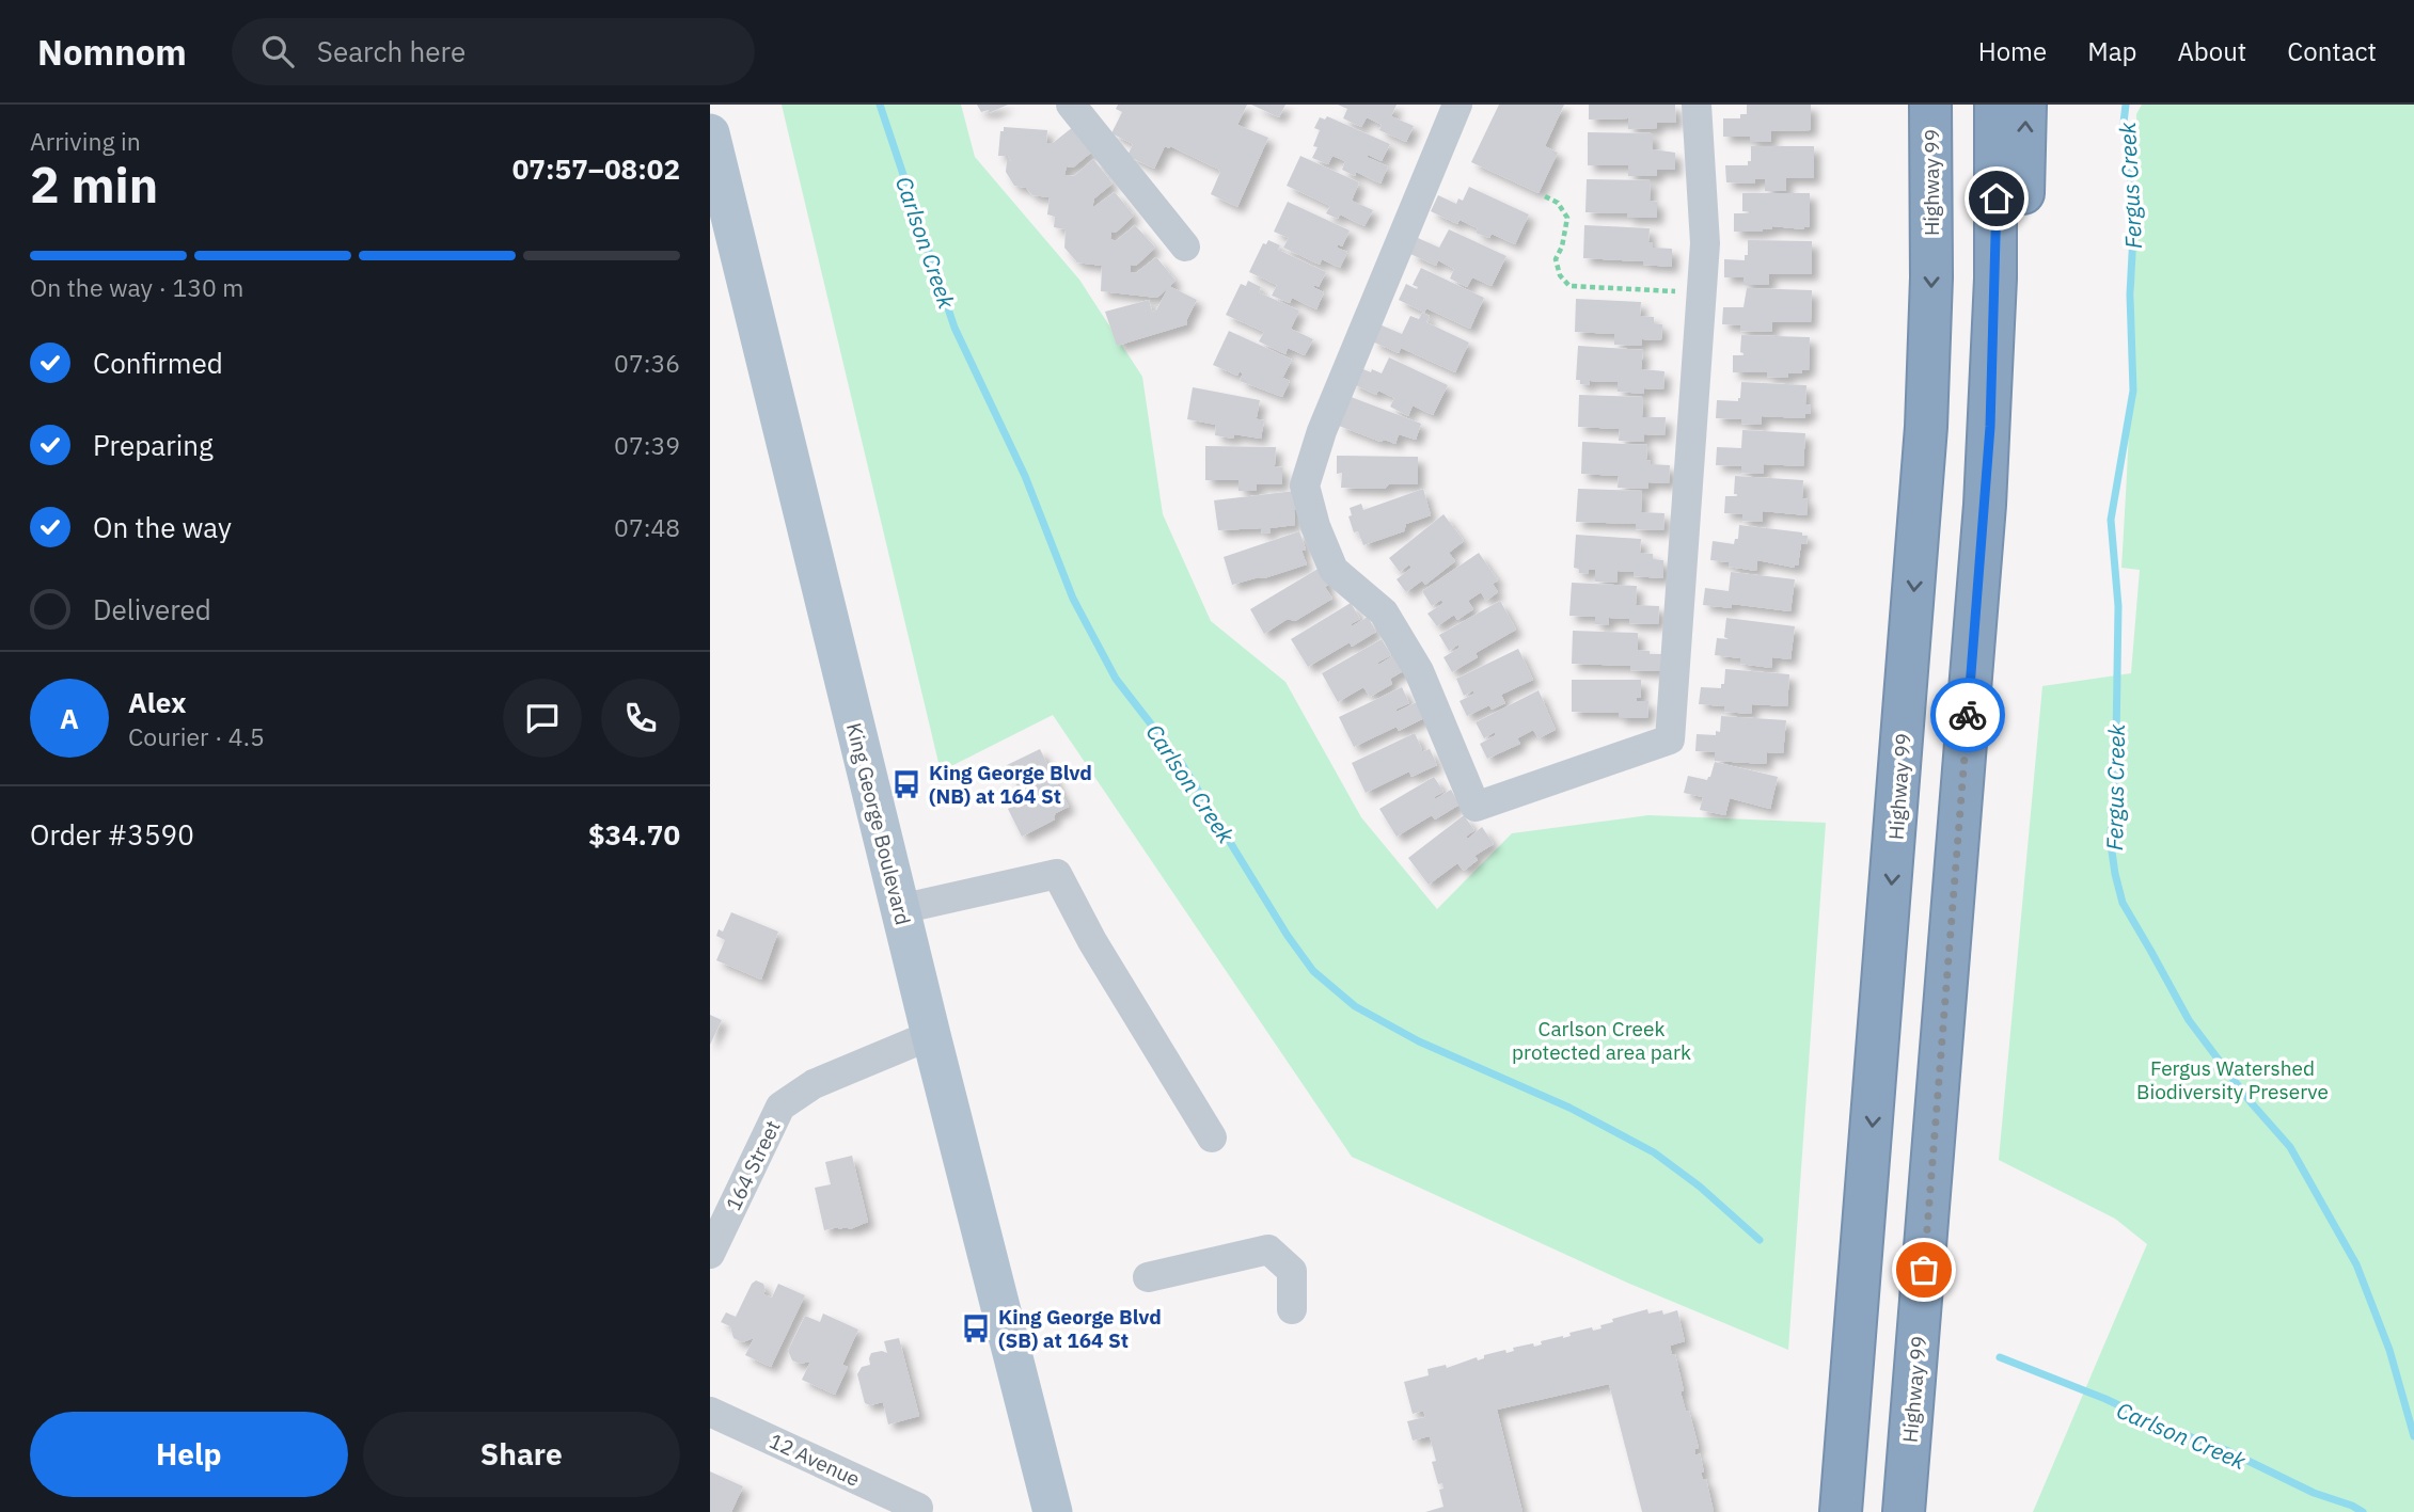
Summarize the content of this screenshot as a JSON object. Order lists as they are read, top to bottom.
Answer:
{
  "streets": {
    "highway": ["Highway 99"],
    "main road": ["King George Boulevard"],
    "street": ["164 Street", "12 Avenue"]
  },
  "crossings": [
    ["King George Boulevard", "164 Street"]
  ],
  "water": ["Fergus Creek", "Carlson Creek"],
  "parks": ["Carlson Creek protected area park", "Fergus Watershed Biodiversity Preserve"],
  "places": {
    "bus stop": ["King George Blvd (NB) at 164 St", "King George Blvd (SB) at 164 St"]
  },
  "page": {
    "header": "Nomnom",
    "search": "Search here",
    "nav": [
      "Home",
      "Map",
      "About",
      "Contact"
    ],
    "heading": ["2 min", "Arriving in", "07:57–08:02"],
    "panel": [
      "Alex",
      "Courier · 4.5",
      "Order #3590",
      "$34.70"
    ],
    "bar": "On the way · 130 m",
    "list": [
      ["Confirmed", "07:36"],
      ["Preparing", "07:39"],
      ["On the way", "07:48"],
      "Delivered"
    ],
    "round": "A",
    "buttons": ["Help", "Share"]
  }
}
